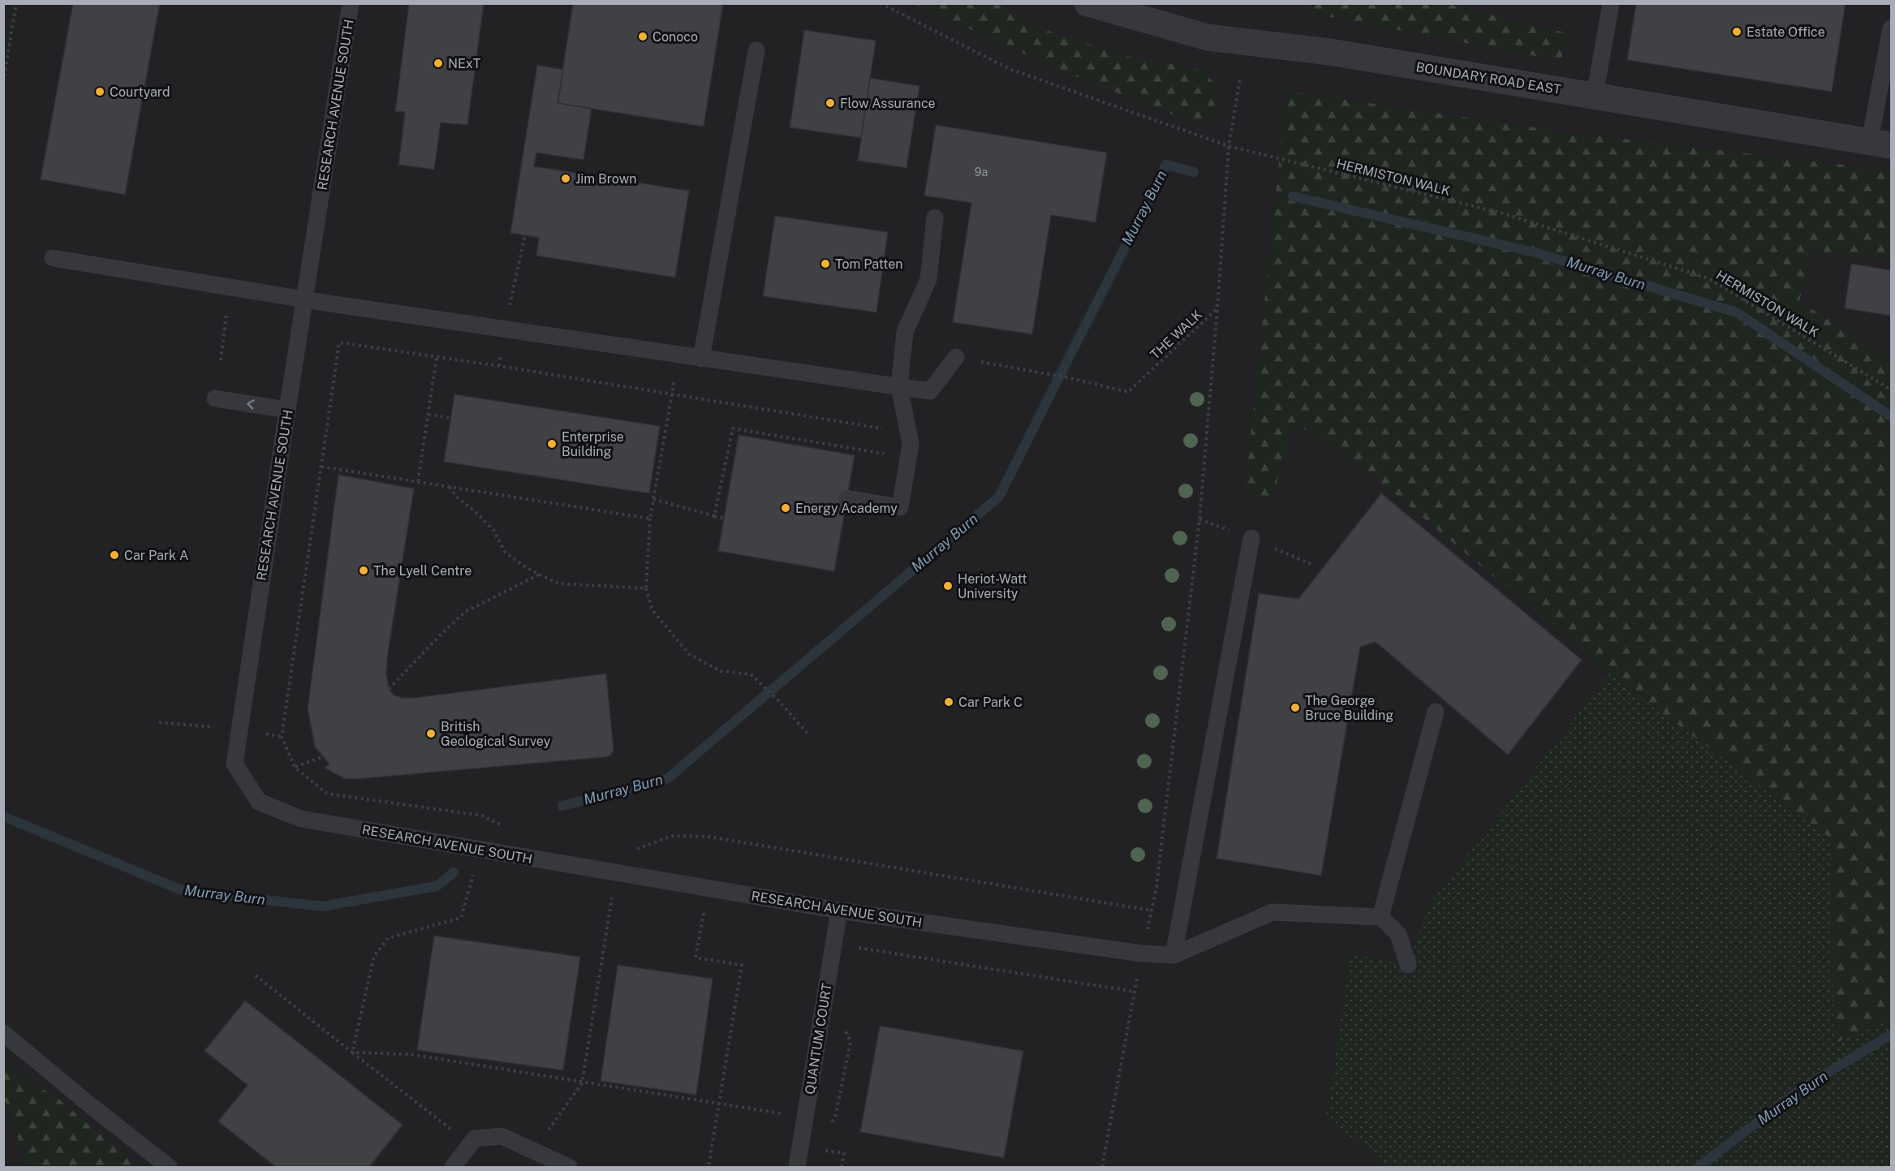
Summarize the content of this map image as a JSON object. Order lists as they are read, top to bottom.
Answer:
{
  "streets": {
    "street": ["BOUNDARY ROAD EAST"],
    "lane": ["RESEARCH AVENUE SOUTH", "QUANTUM COURT"],
    "path": ["HERMISTON WALK", "THE WALK"]
  },
  "crossings": [
    ["RESEARCH AVENUE SOUTH", "QUANTUM COURT"],
    ["HERMISTON WALK", "THE WALK"]
  ],
  "water": ["Murray Burn"],
  "places": [
    "Estate Office",
    "Conoco",
    "NExT",
    "Courtyard",
    "Flow Assurance",
    "Jim Brown",
    "Tom Patten",
    "Enterprise Building",
    "Energy Academy",
    "Car Park A",
    "The Lyell Centre",
    "Heriot-Watt University",
    "Car Park C",
    "The George Bruce Building",
    "British Geological Survey"
  ],
  "house_numbers": ["9a"]
}
